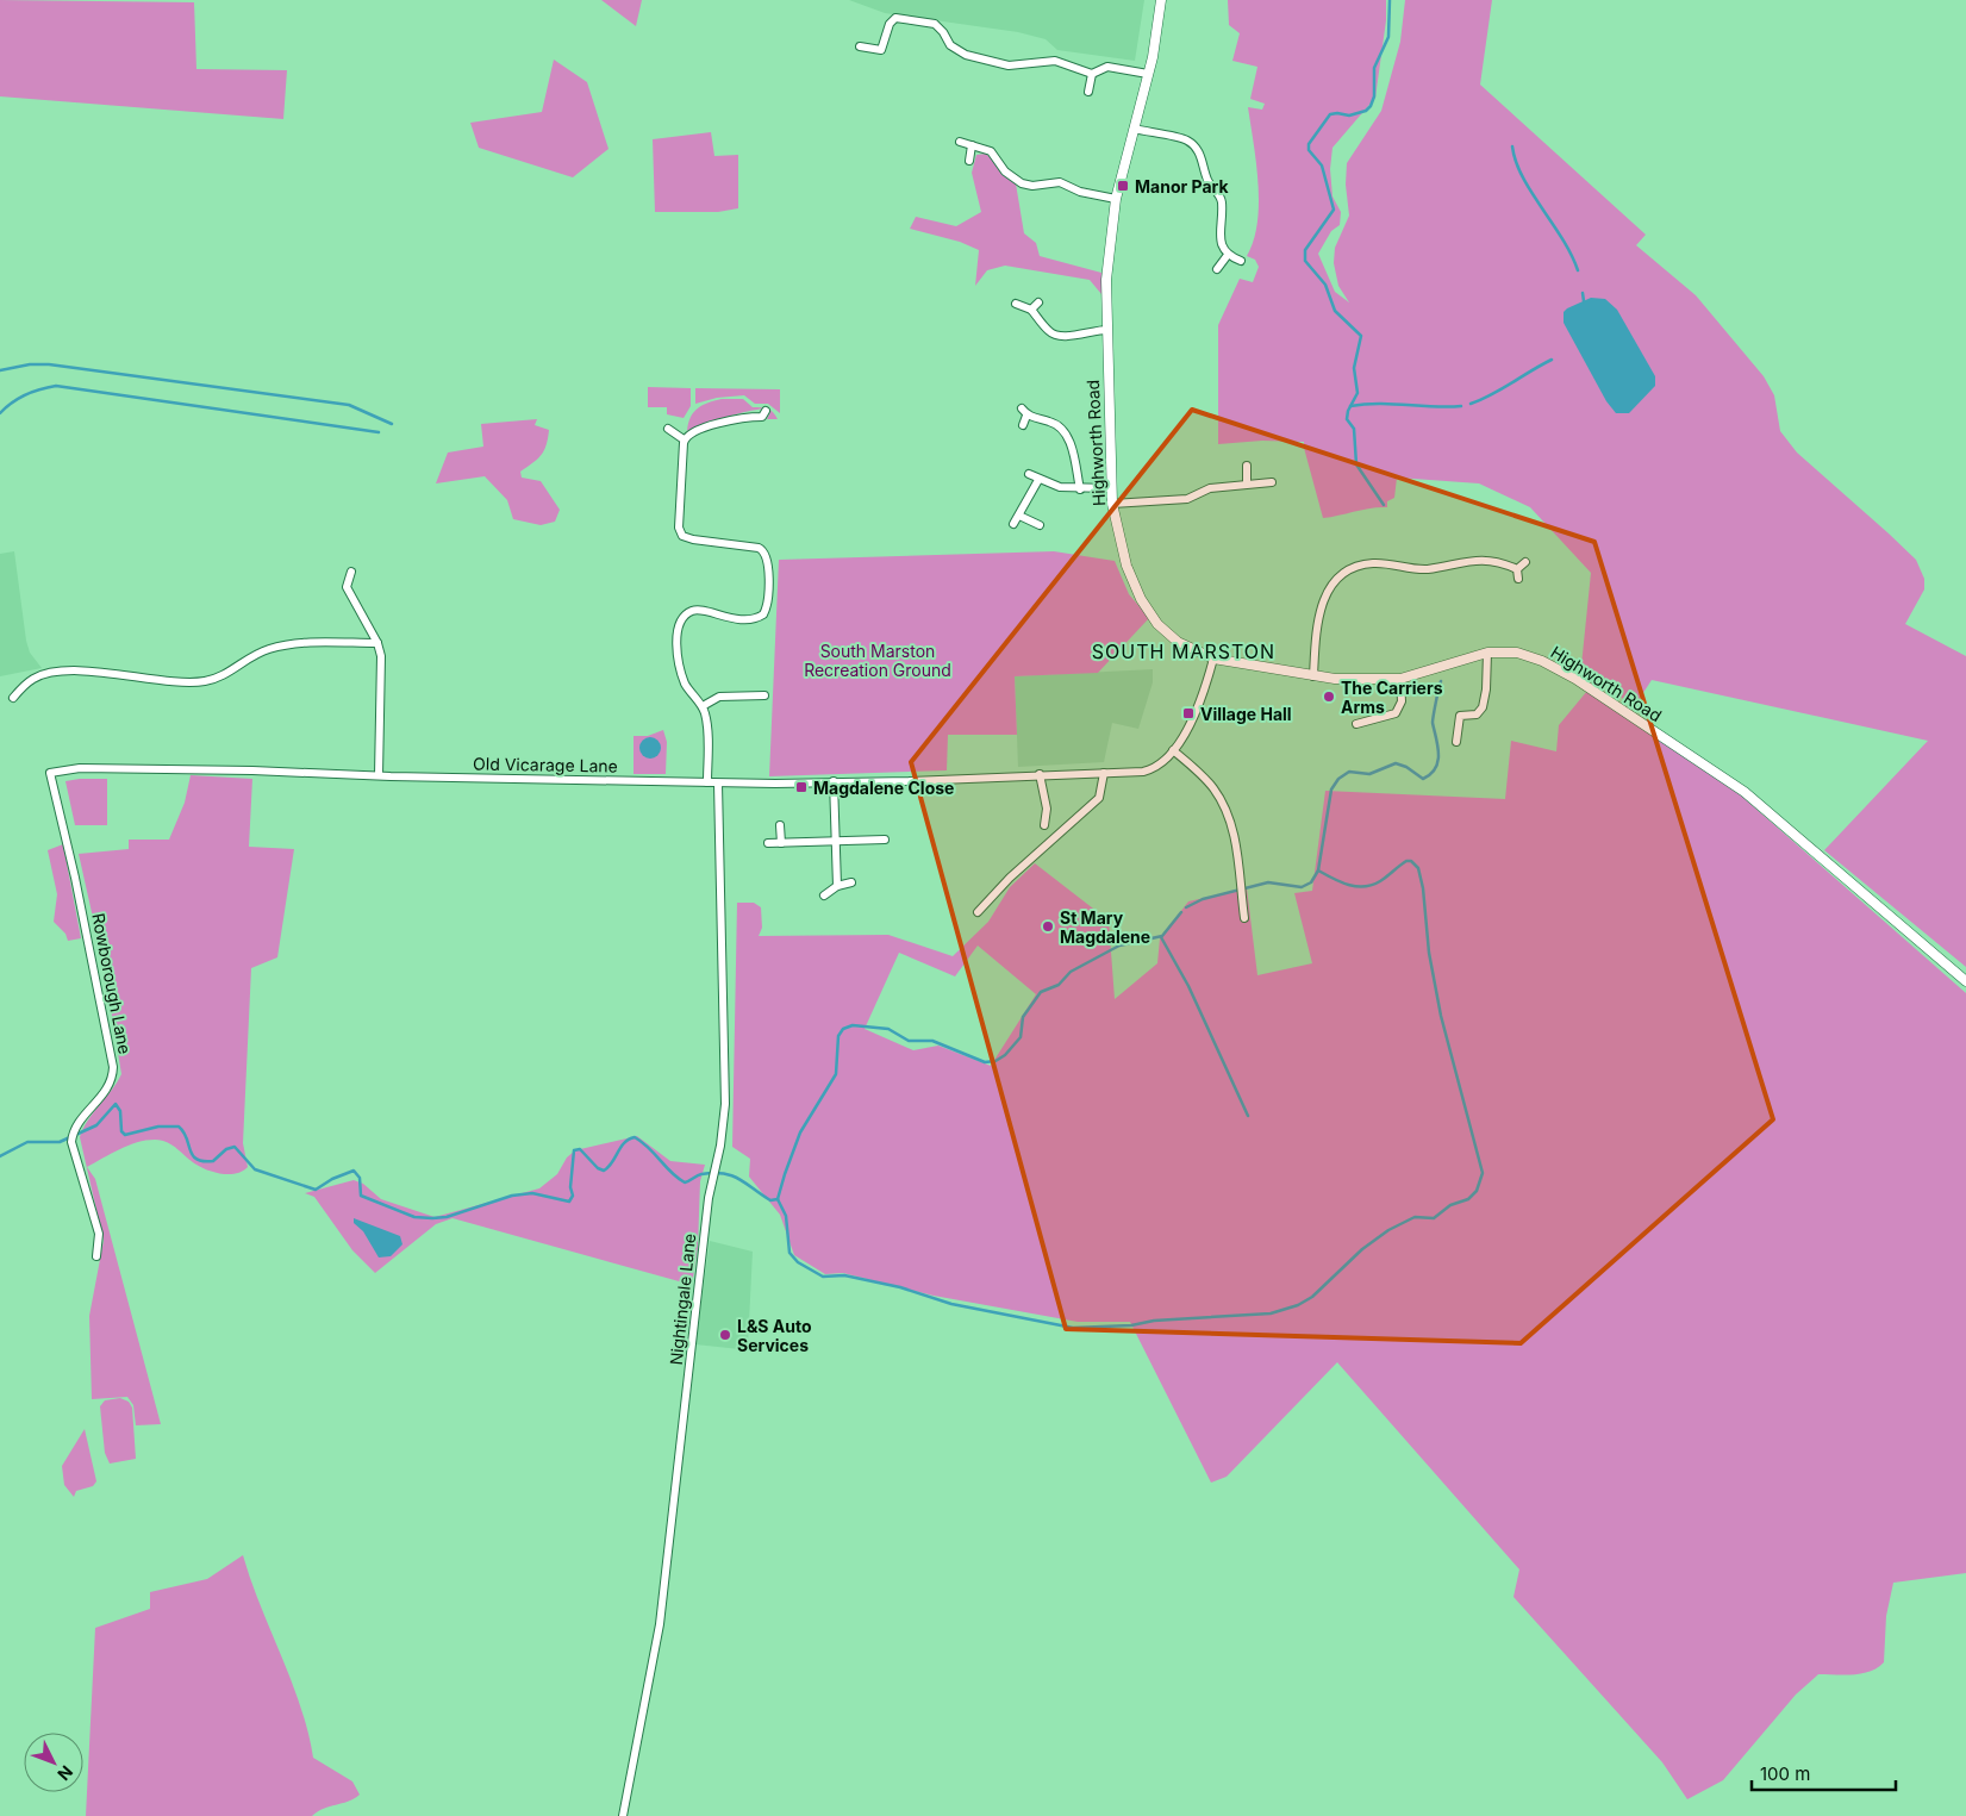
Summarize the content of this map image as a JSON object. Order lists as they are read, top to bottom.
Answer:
{
  "streets": {
    "street": [
      "Highworth Road",
      "Old Vicarage Lane",
      "Rowborough Lane",
      "Nightingale Lane"
    ]
  },
  "crossings": [
    ["Highworth Road", "Old Vicarage Lane"],
    ["Old Vicarage Lane", "Rowborough Lane"],
    ["Old Vicarage Lane", "Nightingale Lane"]
  ],
  "districts": ["SOUTH MARSTON"],
  "parks": ["South Marston Recreation Ground"],
  "places": {
    "transit": ["Manor Park", "Village Hall", "Magdalene Close"],
    "other": ["The Carriers Arms", "St Mary Magdalene", "L&S Auto Services"]
  },
  "scale_bar": "100 m",
  "north": "bottom right"
}
